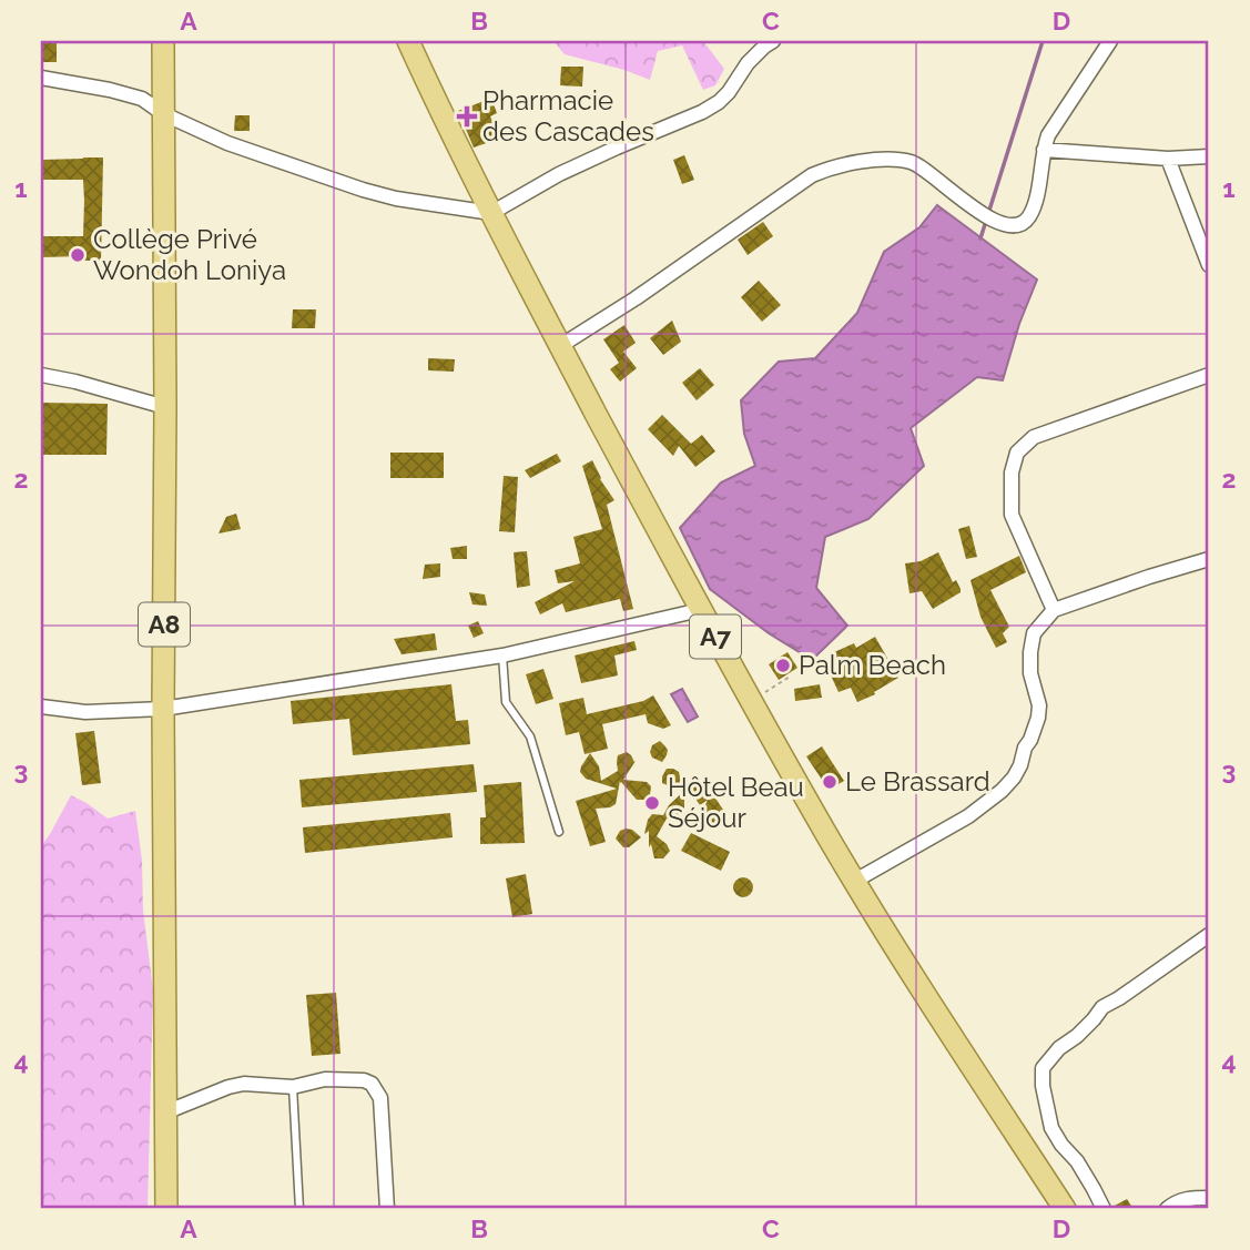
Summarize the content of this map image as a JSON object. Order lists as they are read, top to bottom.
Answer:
{
  "streets": {
    "main road": ["A8", "A7"]
  },
  "places": {
    "health": ["Pharmacie des Cascades"],
    "other": [
      "Collège Privé Wondoh Loniya",
      "Palm Beach",
      "Le Brassard",
      "Hôtel Beau Séjour"
    ]
  },
  "grid": {
    "columns": [
      "A",
      "B",
      "C",
      "D"
    ],
    "rows": [
      "1",
      "2",
      "3",
      "4"
    ]
  }
}
